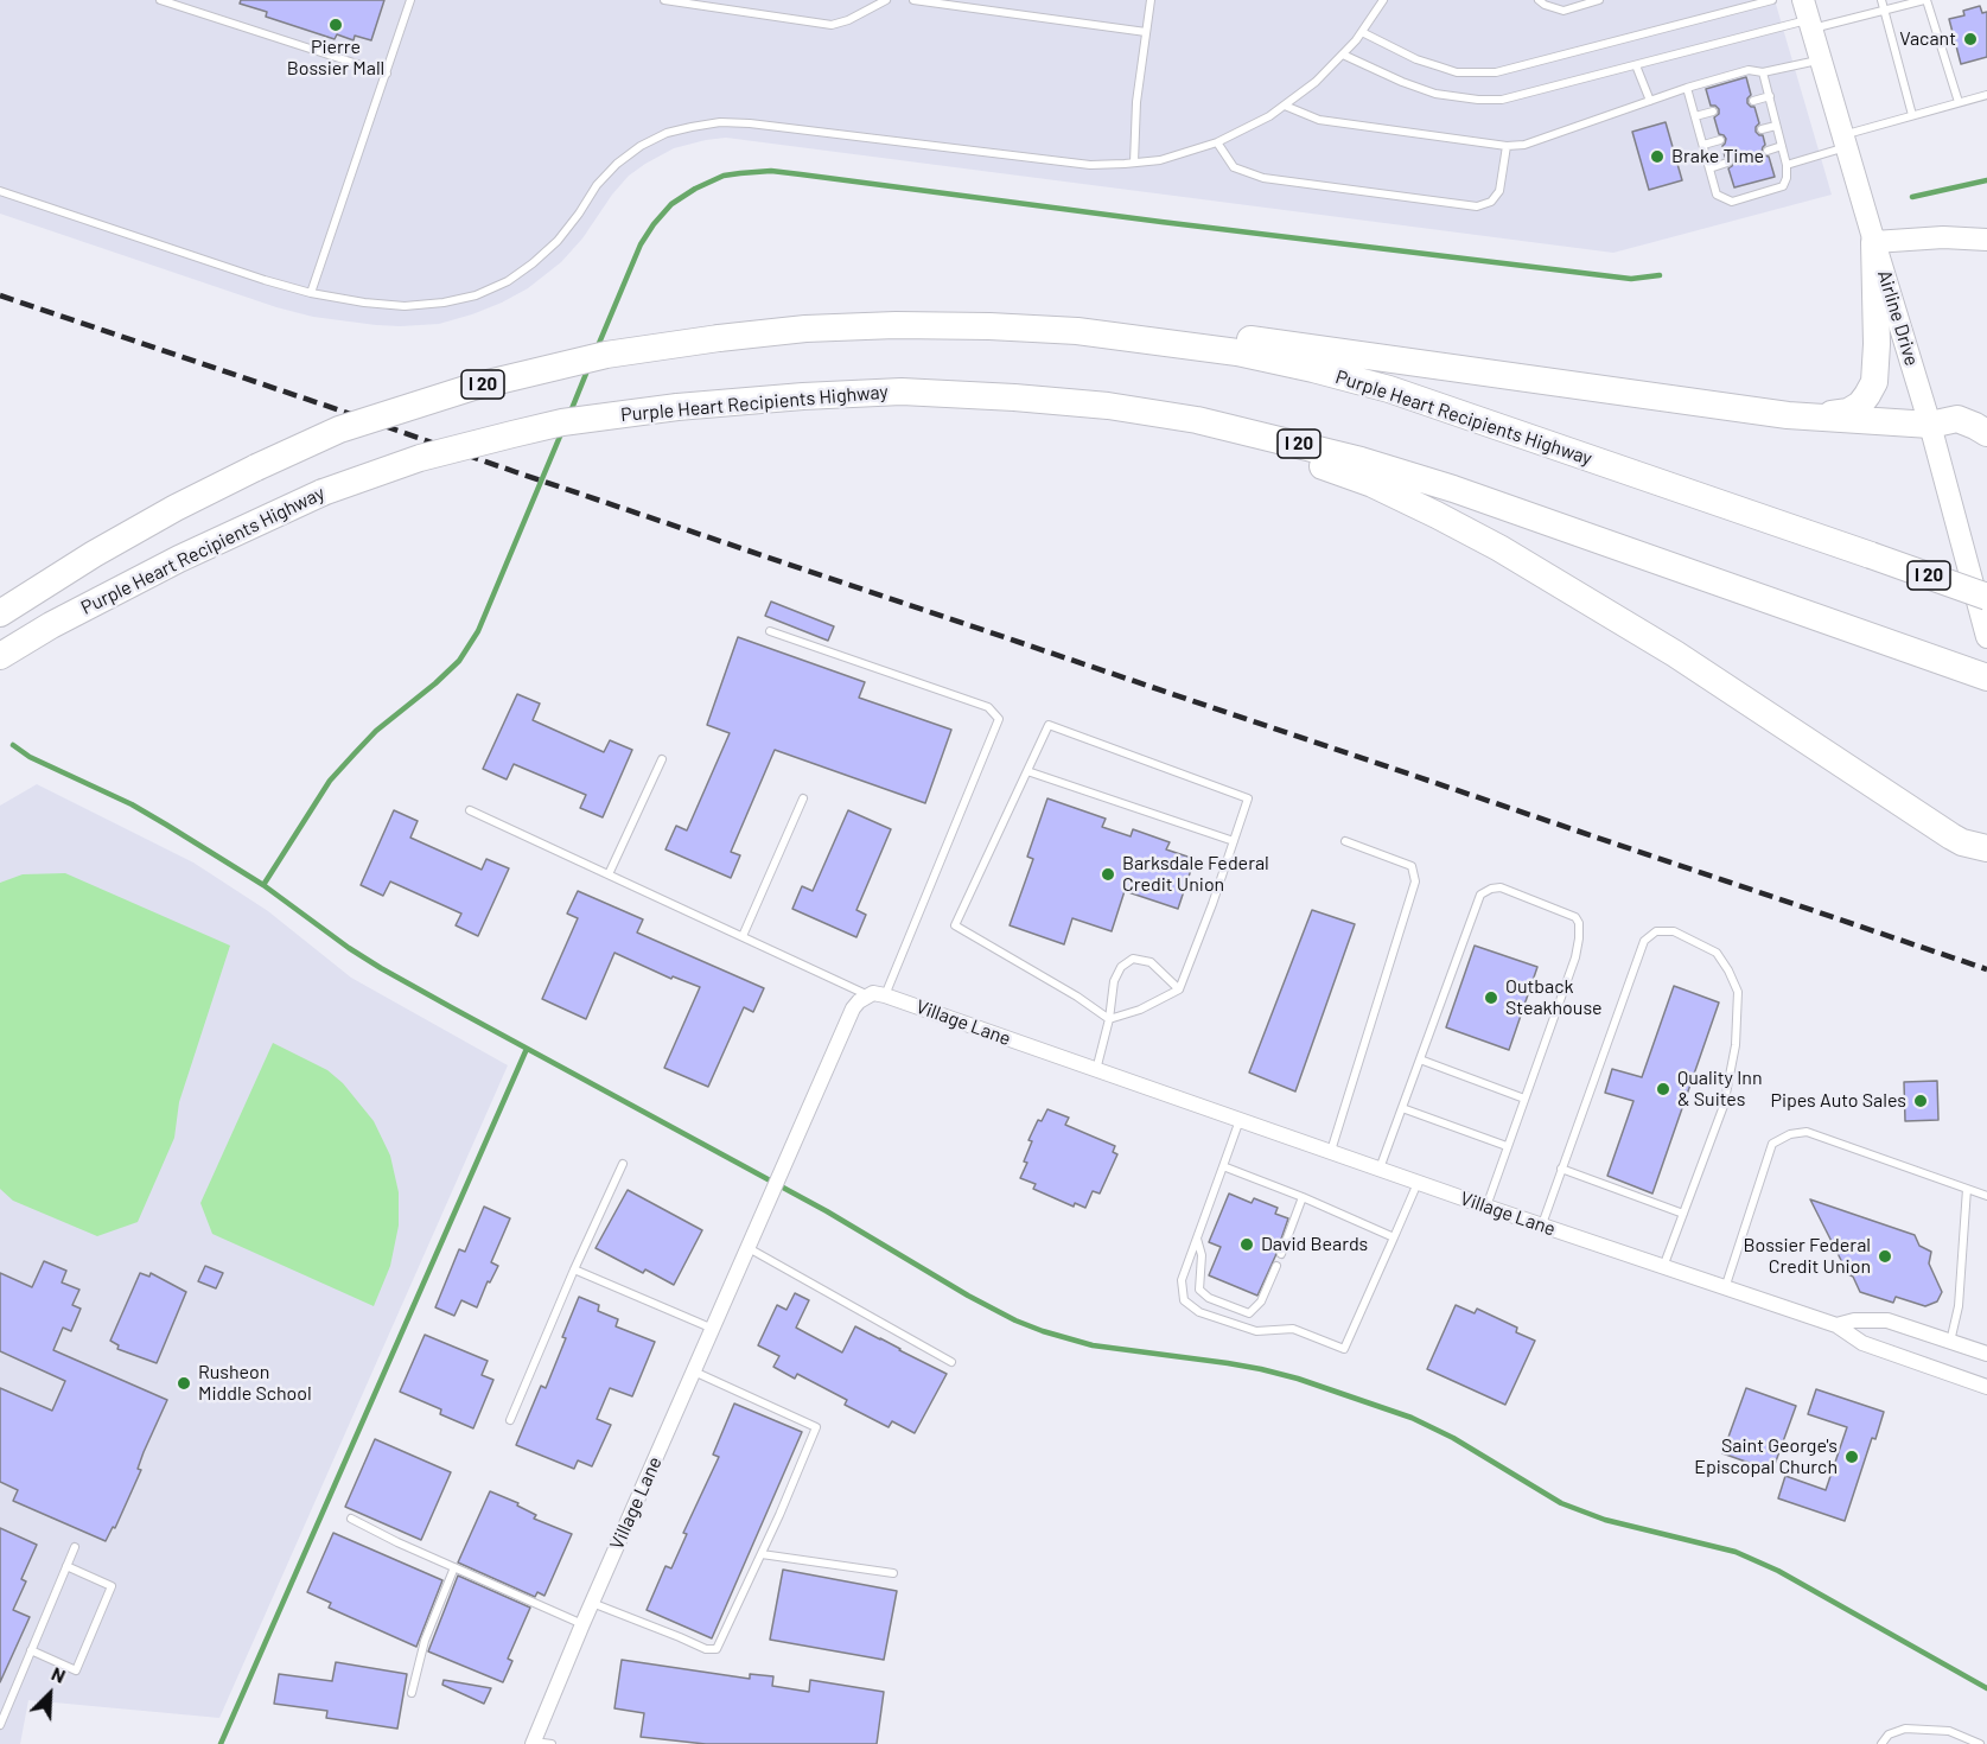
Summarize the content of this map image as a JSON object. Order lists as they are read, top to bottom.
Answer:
{
  "streets": {
    "highway": ["I 20", "Purple Heart Recipients Highway"],
    "main road": ["Airline Drive"],
    "street": ["Village Lane"]
  },
  "places": [
    "Pierre Bossier Mall",
    "Vacant",
    "Brake Time",
    "Barksdale Federal Credit Union",
    "Outback Steakhouse",
    "Quality Inn & Suites",
    "Pipes Auto Sales",
    "David Beards",
    "Bossier Federal Credit Union",
    "Rusheon Middle School",
    "Saint George's Episcopal Church"
  ],
  "north": "top right"
}
